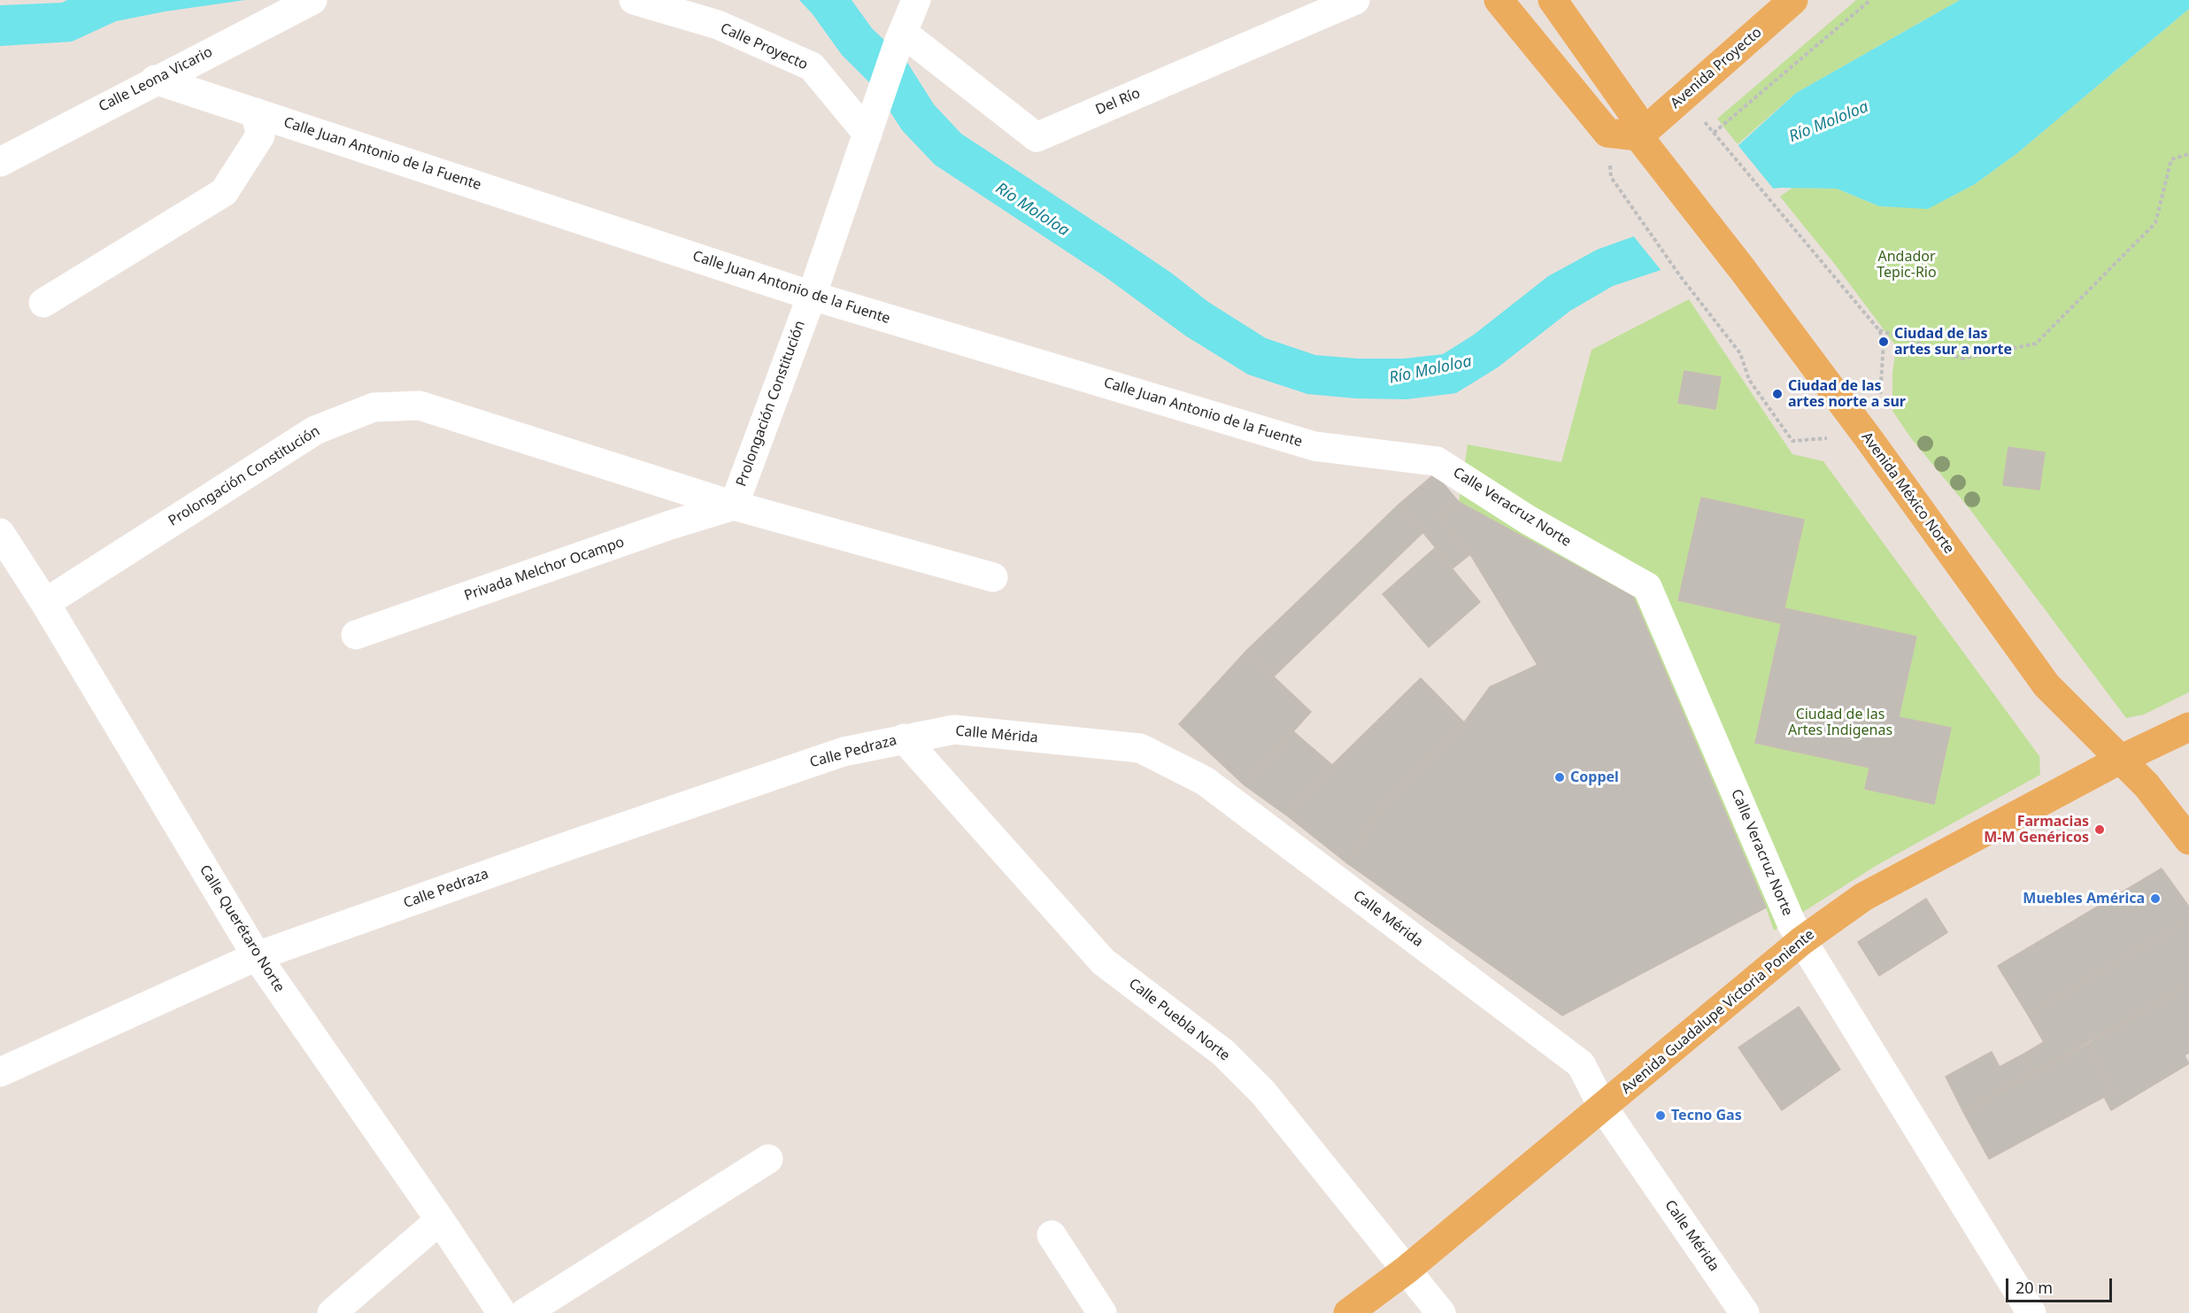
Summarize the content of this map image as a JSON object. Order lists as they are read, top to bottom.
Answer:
{
  "streets": {
    "main road": ["Avenida Proyecto", "Avenida México Norte", "Avenida Guadalupe Victoria Poniente"],
    "street": [
      "Calle Proyecto",
      "Calle Leona Vicario",
      "Del Río",
      "Calle Juan Antonio de la Fuente",
      "Prolongación Constitución",
      "Calle Veracruz Norte",
      "Privada Melchor Ocampo",
      "Calle Mérida",
      "Calle Pedraza",
      "Calle Querétaro Norte",
      "Calle Puebla Norte"
    ]
  },
  "crossings": [
    ["Calle Proyecto", "Prolongación Constitución"],
    ["Avenida Proyecto", "Avenida México Norte"],
    ["Calle Leona Vicario", "Calle Juan Antonio de la Fuente"],
    ["Del Río", "Prolongación Constitución"],
    ["Calle Juan Antonio de la Fuente", "Prolongación Constitución"],
    ["Calle Juan Antonio de la Fuente", "Calle Veracruz Norte"],
    ["Prolongación Constitución", "Privada Melchor Ocampo"],
    ["Prolongación Constitución", "Calle Querétaro Norte"],
    ["Avenida México Norte", "Avenida Guadalupe Victoria Poniente"],
    ["Calle Veracruz Norte", "Avenida Guadalupe Victoria Poniente"],
    ["Calle Mérida", "Calle Pedraza"],
    ["Calle Mérida", "Avenida Guadalupe Victoria Poniente"],
    ["Calle Mérida", "Calle Puebla Norte"],
    ["Calle Pedraza", "Calle Querétaro Norte"],
    ["Calle Pedraza", "Calle Puebla Norte"],
    ["Avenida Guadalupe Victoria Poniente", "Calle Puebla Norte"]
  ],
  "water": ["Río Mololoa"],
  "parks": ["Andador Tepic-Rio", "Ciudad de las Artes Indigenas"],
  "places": [
    "Ciudad de las artes sur a norte",
    "Ciudad de las artes norte a sur",
    "Coppel",
    "Farmacias M-M Genéricos",
    "Muebles América",
    "Tecno Gas"
  ],
  "scale_bar": "20 m"
}
